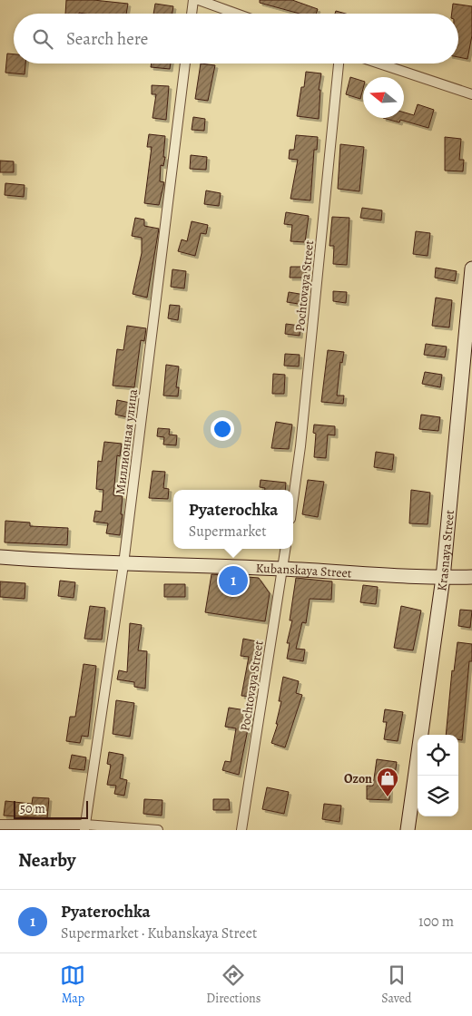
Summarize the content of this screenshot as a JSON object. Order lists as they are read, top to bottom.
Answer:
{
  "streets": {
    "street": [
      "Pochtovaya Street",
      "Миллионная улица",
      "Krasnaya Street",
      "Kubanskaya Street"
    ]
  },
  "crossings": [
    ["Pochtovaya Street", "Kubanskaya Street"],
    ["Миллионная улица", "Kubanskaya Street"],
    ["Krasnaya Street", "Kubanskaya Street"]
  ],
  "places": {
    "shop": ["Ozon"]
  },
  "scale_bar": "50 m",
  "north": "left",
  "page": {
    "search": "Search here",
    "popup": ["Pyaterochka", "Supermarket"],
    "pins": "1",
    "scale": "50 m",
    "heading": "Nearby",
    "list": [
      {
        "mark": "1",
        "name": "Pyaterochka",
        "note": "Supermarket · Kubanskaya Street",
        "value": "100 m"
      }
    ],
    "nav": ["Map", "Directions", "Saved"]
  }
}
